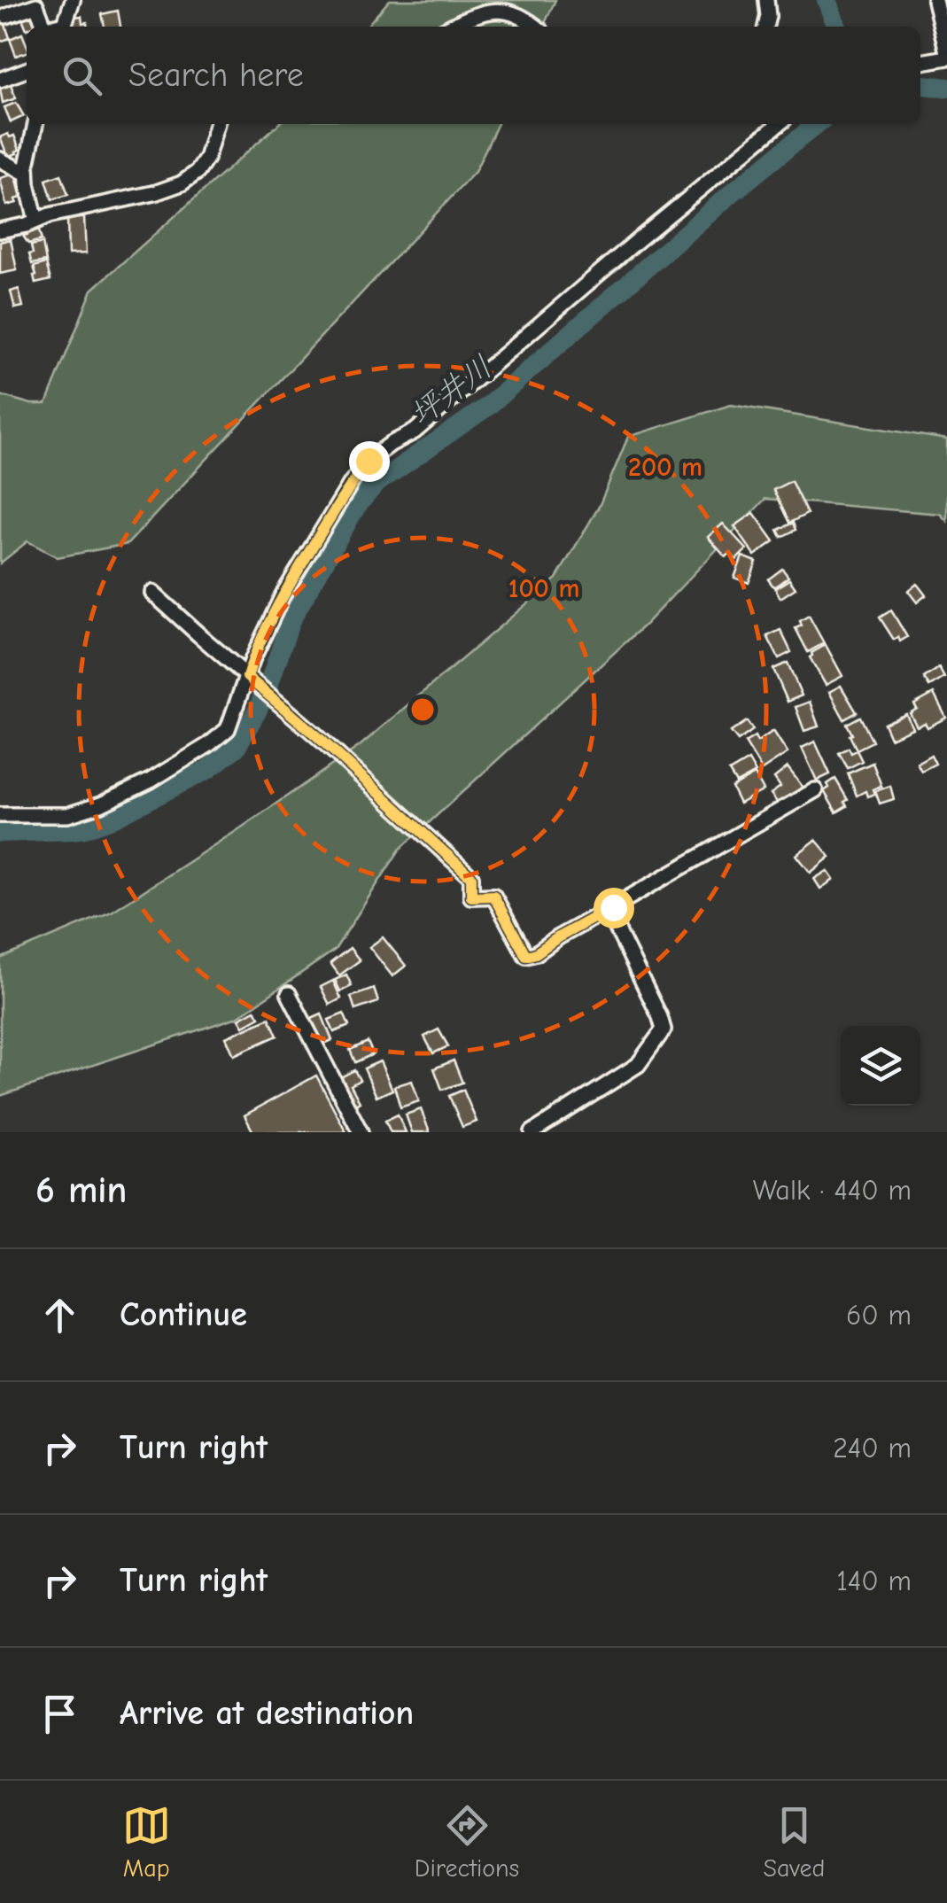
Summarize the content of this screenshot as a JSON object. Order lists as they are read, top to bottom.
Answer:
{
  "water": ["坪井川"],
  "page": {
    "search": "Search here",
    "heading": ["6 min", "Walk · 440 m"],
    "list": [
      ["Continue", "60 m"],
      ["Turn right", "240 m"],
      ["Turn right", "140 m"],
      "Arrive at destination"
    ],
    "nav": ["Map", "Directions", "Saved"]
  },
  "rings": ["200 m", "100 m"]
}
